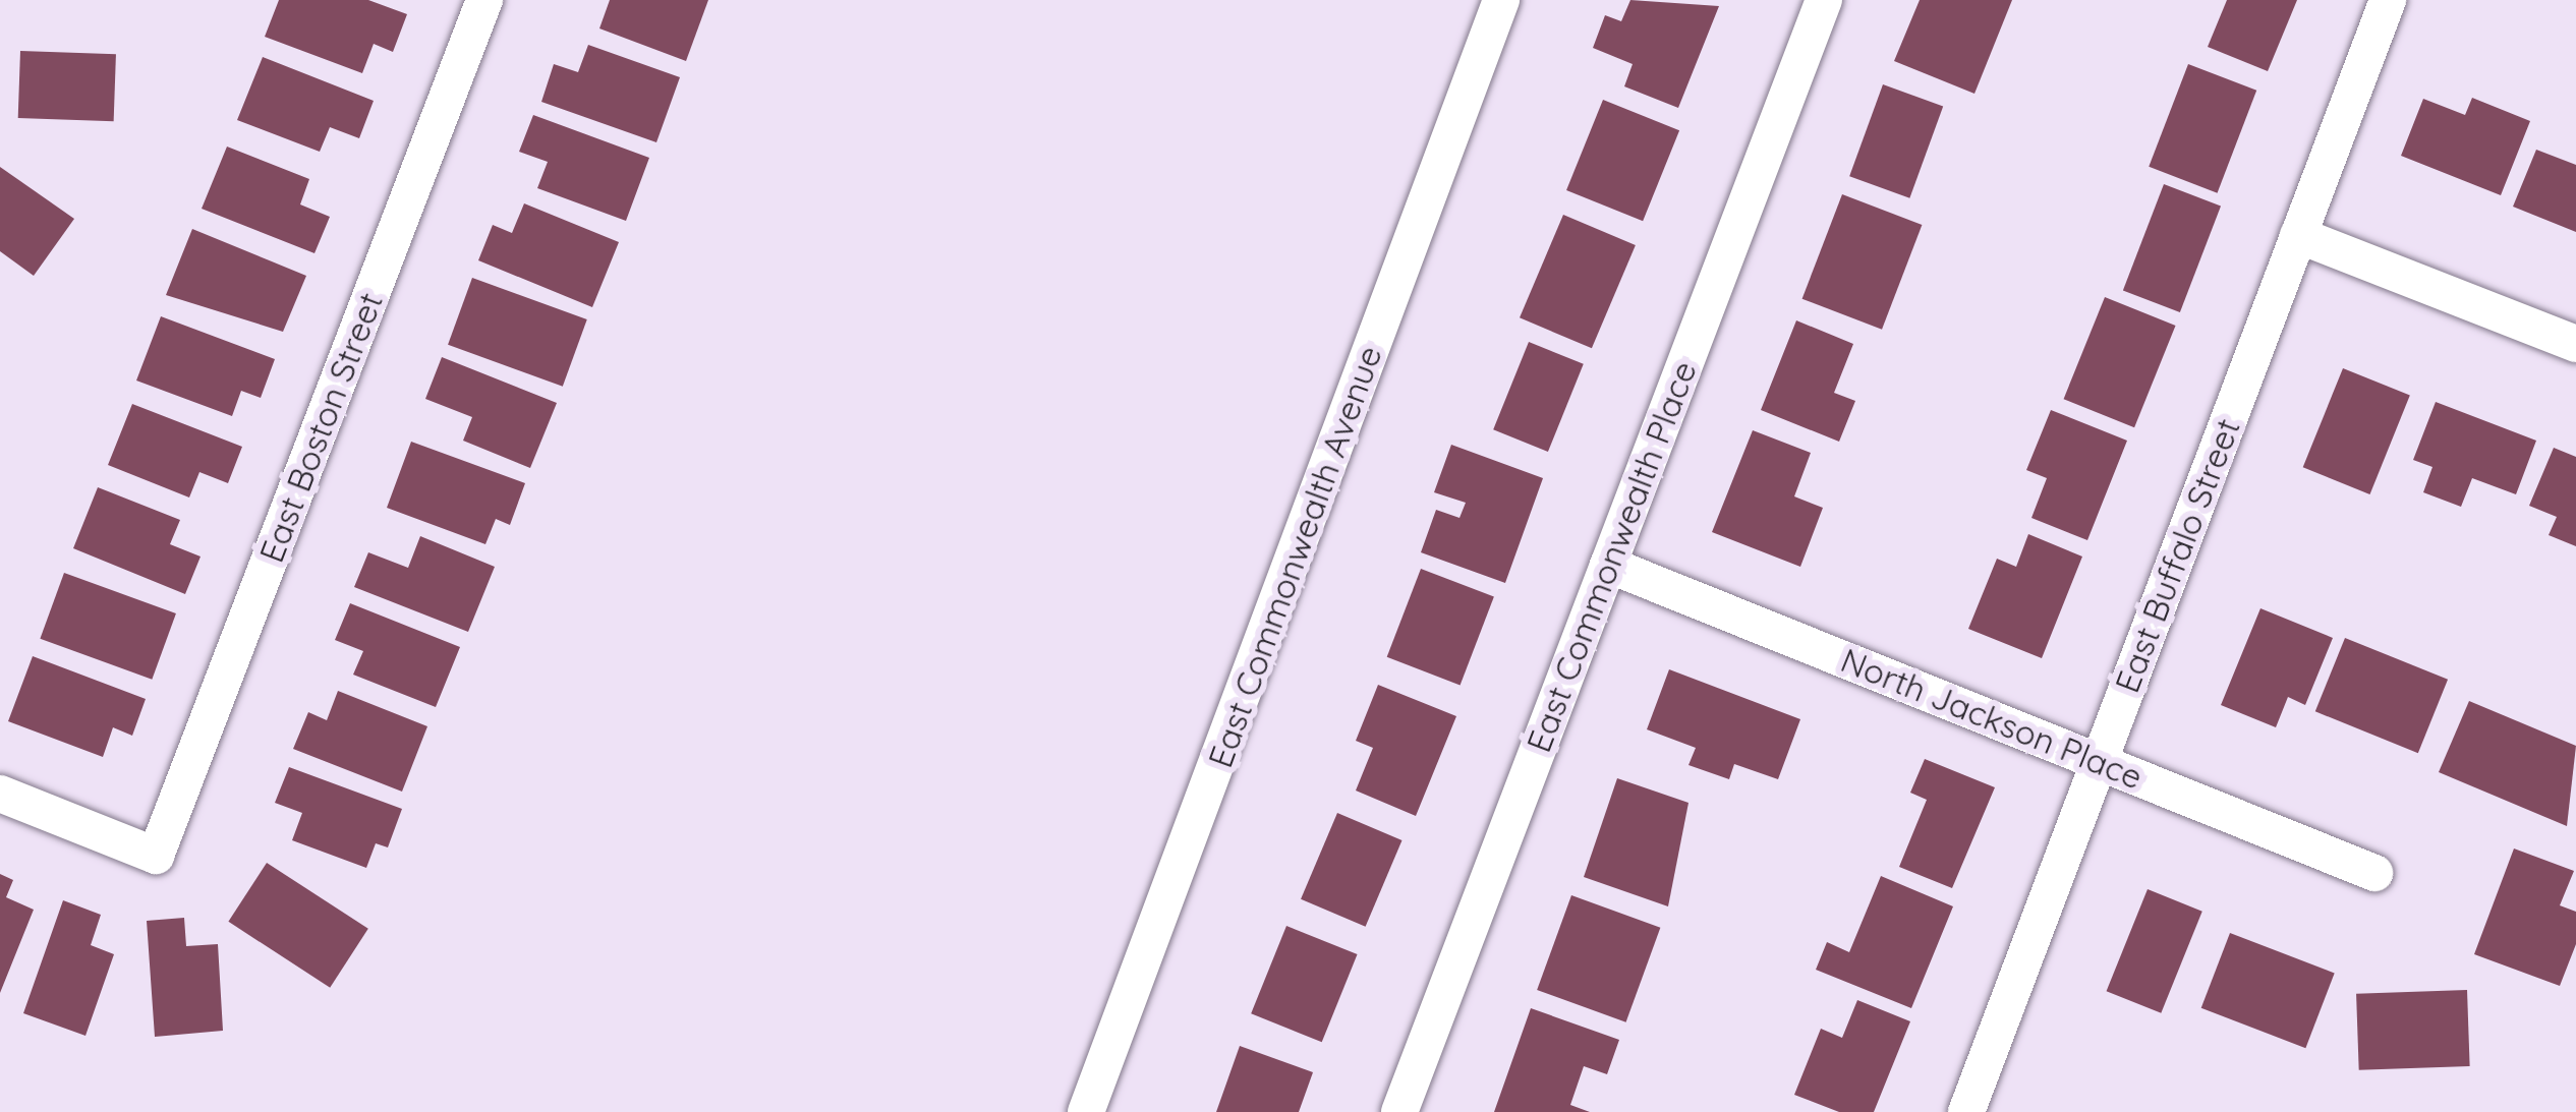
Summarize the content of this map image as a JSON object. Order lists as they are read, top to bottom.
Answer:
{
  "streets": {
    "street": [
      "East Boston Street",
      "East Buffalo Street",
      "East Commonwealth Avenue",
      "East Commonwealth Place",
      "North Jackson Place"
    ]
  },
  "crossings": [
    ["East Buffalo Street", "North Jackson Place"],
    ["East Commonwealth Place", "North Jackson Place"]
  ]
}
